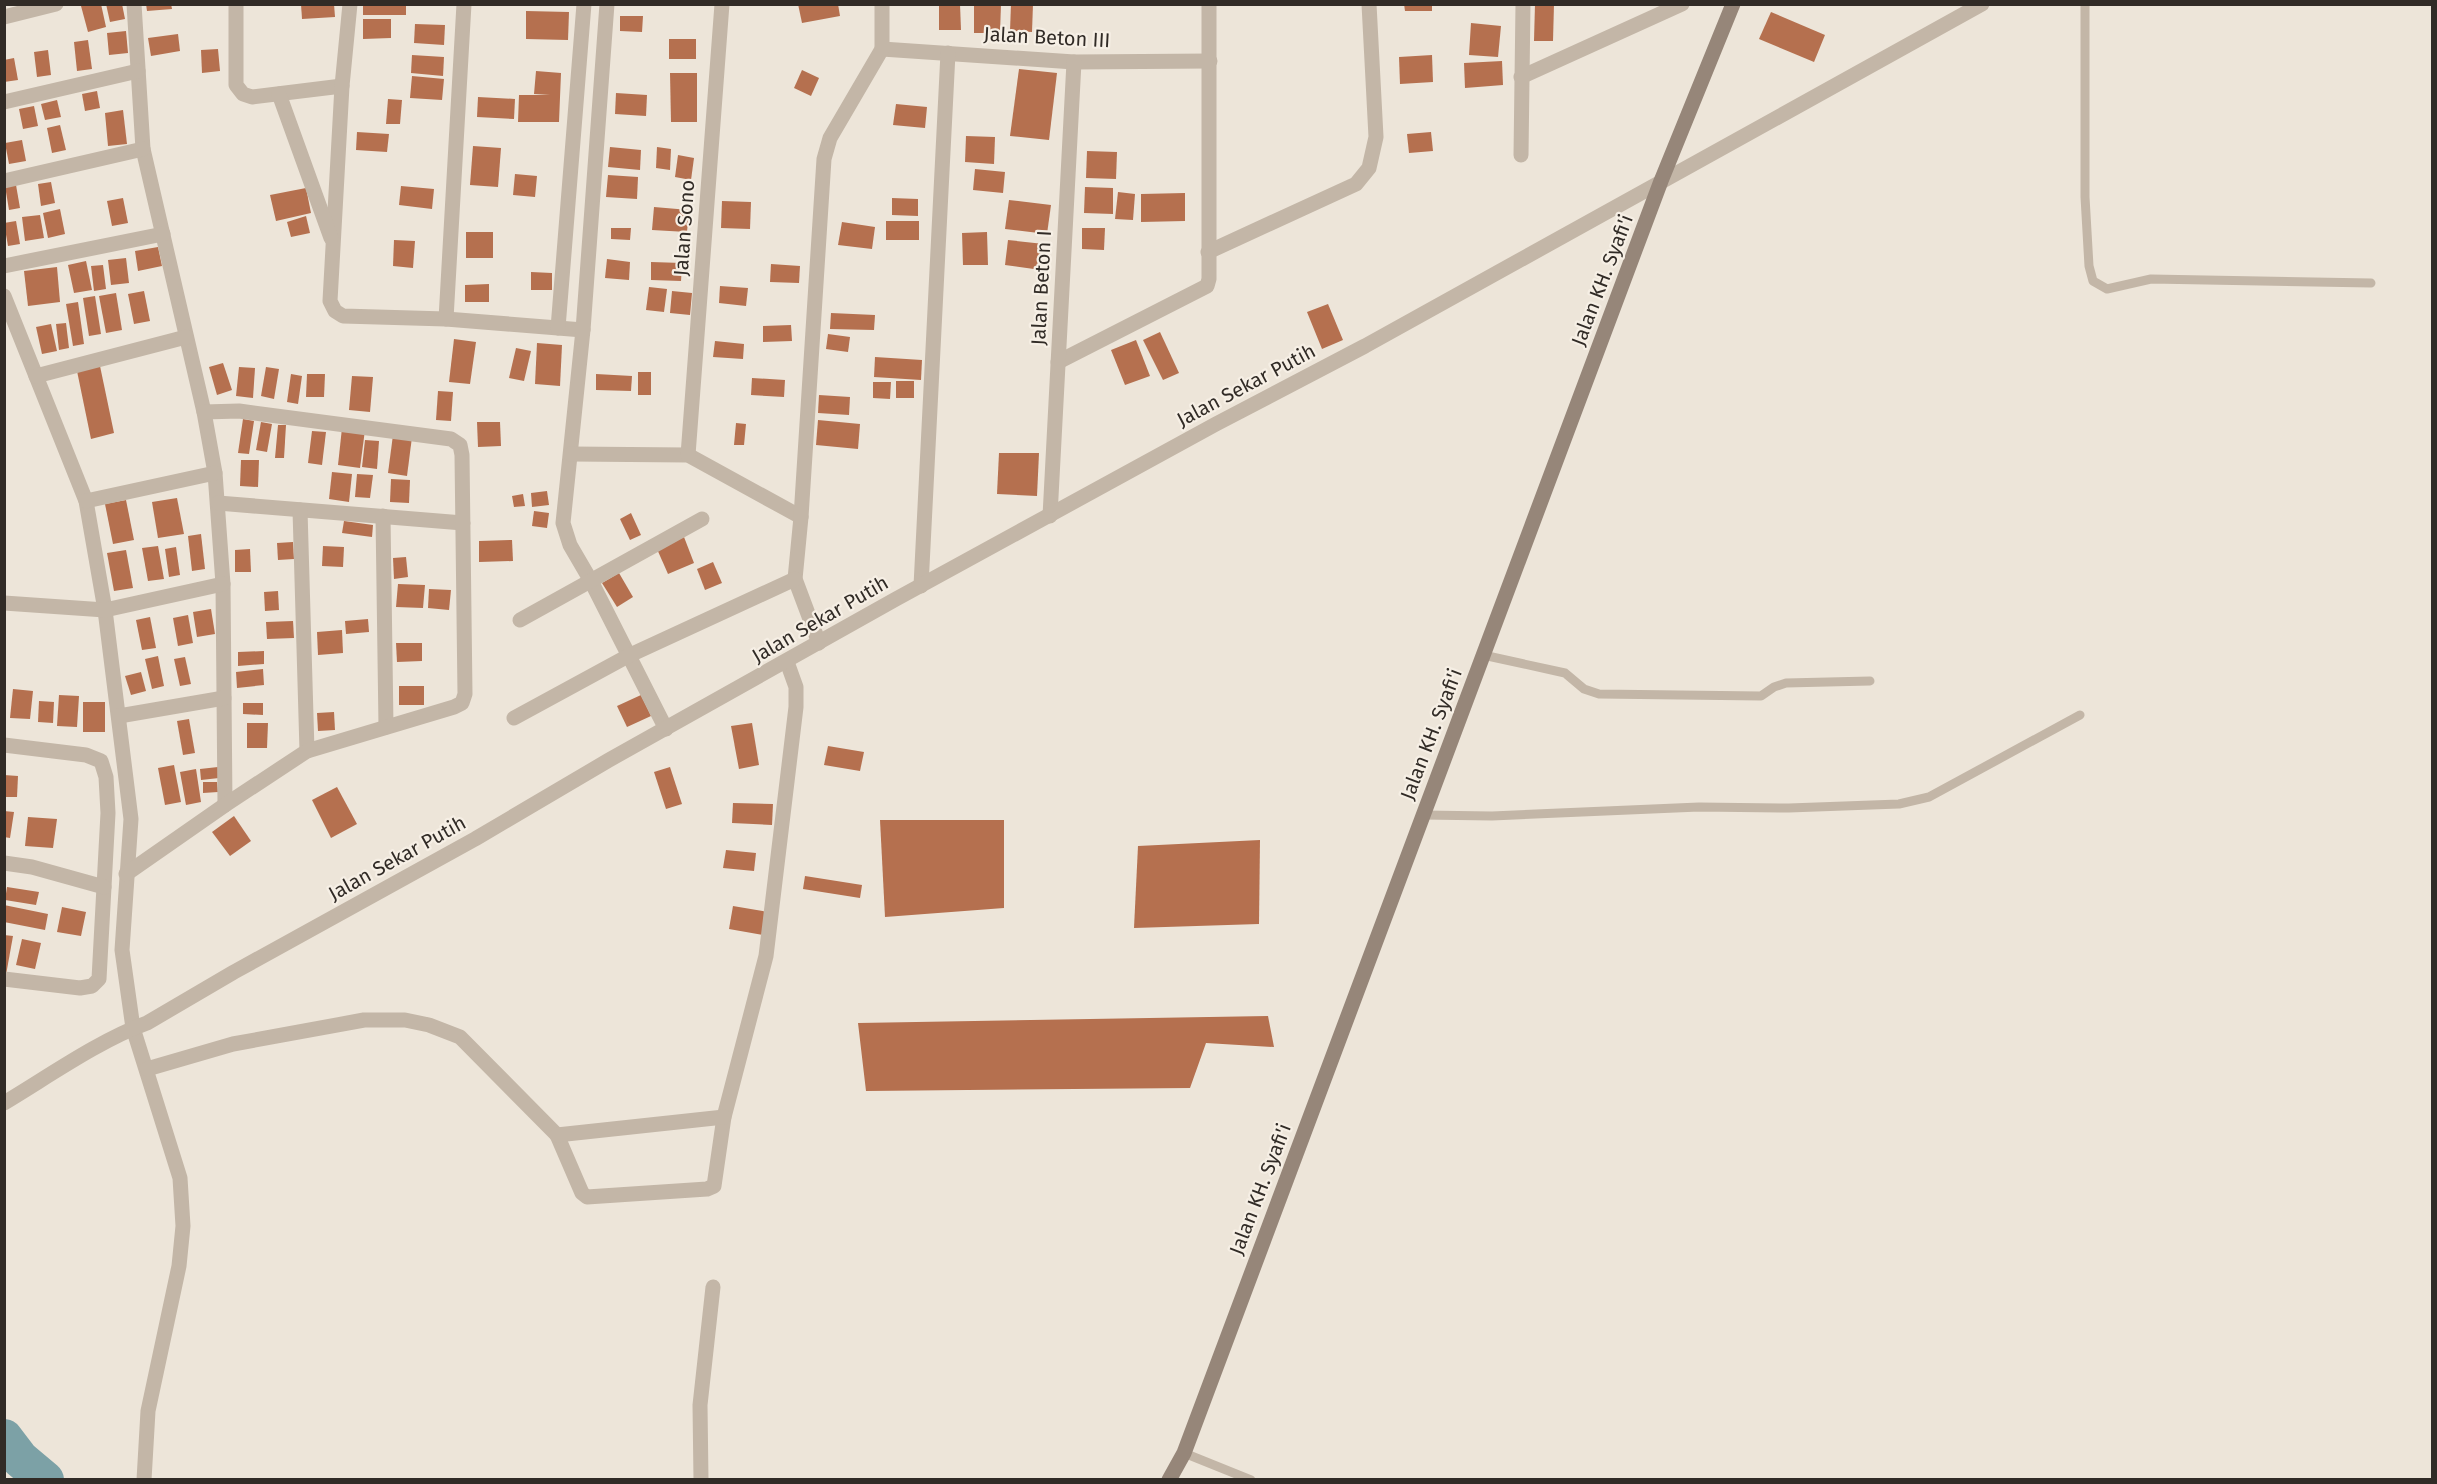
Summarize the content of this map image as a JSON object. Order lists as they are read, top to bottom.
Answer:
{
  "streets": {
    "main road": ["Jalan KH. Syafi'i"],
    "street": [
      "Jalan Beton III",
      "Jalan Sono",
      "Jalan Beton I",
      "Jalan Sekar Putih"
    ]
  },
  "crossings": [
    ["Jalan Beton III", "Jalan Beton I"],
    ["Jalan KH. Syafi'i", "Jalan Sekar Putih"],
    ["Jalan Beton I", "Jalan Sekar Putih"]
  ]
}
